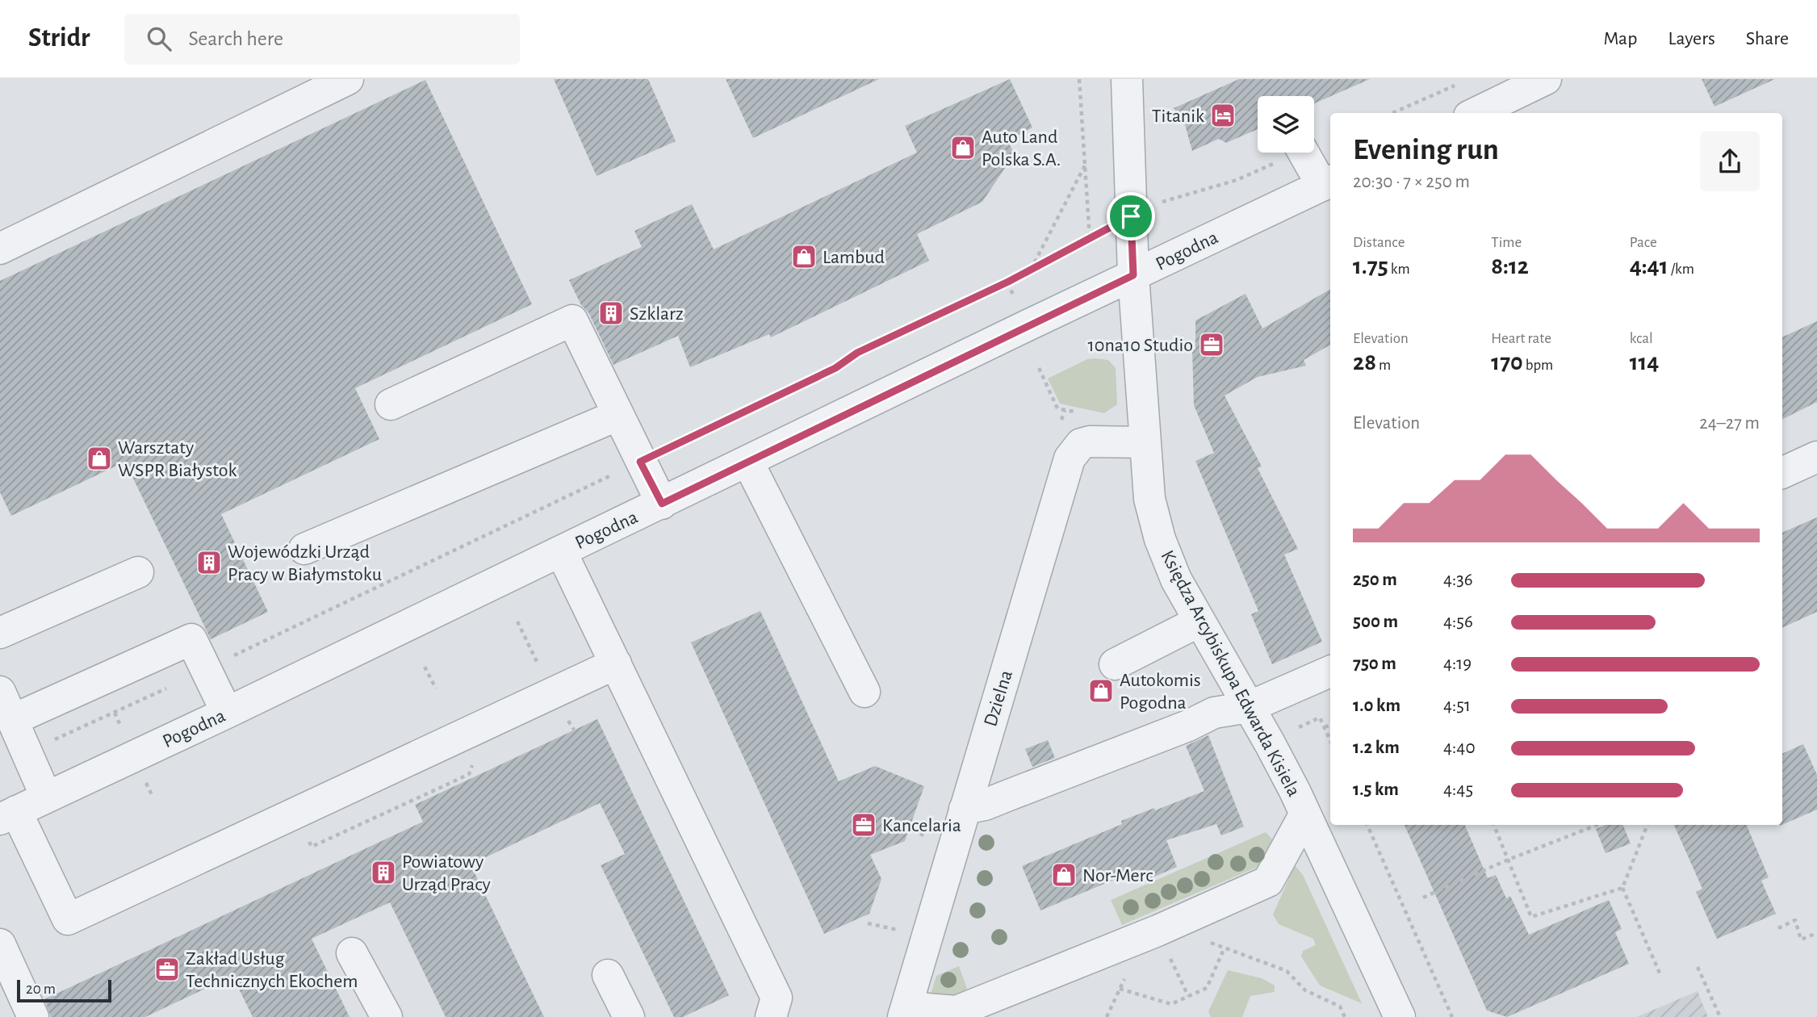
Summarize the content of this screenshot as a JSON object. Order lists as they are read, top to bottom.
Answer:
{
  "streets": {
    "street": ["Pogodna", "Księdza Arcybiskupa Edwarda Kisiela", "Dzielna"]
  },
  "crossings": [
    ["Pogodna", "Księdza Arcybiskupa Edwarda Kisiela"],
    ["Księdza Arcybiskupa Edwarda Kisiela", "Dzielna"]
  ],
  "places": {
    "hotel": ["Titanik"],
    "shop": [
      "Auto Land Polska S.A.",
      "Lambud",
      "Warsztaty WSPR Białystok",
      "Autokomis Pogodna",
      "Nor-Merc"
    ],
    "building": ["Szklarz", "Wojewódzki Urząd Pracy w Białymstoku", "Powiatowy Urząd Pracy"],
    "office": ["10na10 Studio", "Kancelaria", "Zakład Usług Technicznych Ekochem"]
  },
  "scale_bar": "20 m",
  "page": {
    "header": "Stridr",
    "search": "Search here",
    "nav": ["Map", "Layers", "Share"],
    "heading": ["Evening run", "20:30 · 7 × 250 m"],
    "stats": [
      ["Distance", "1.75 km"],
      ["Time", "8:12"],
      ["Pace", "4:41 /km"],
      ["Elevation", "28 m"],
      ["Heart rate", "170 bpm"],
      ["kcal", "114"]
    ],
    "chart": ["Elevation", "24–27 m"],
    "list": [
      {
        "name": "250 m",
        "note": "4:36"
      },
      {
        "name": "500 m",
        "note": "4:56"
      },
      {
        "name": "750 m",
        "note": "4:19"
      },
      {
        "name": "1.0 km",
        "note": "4:51"
      },
      {
        "name": "1.2 km",
        "note": "4:40"
      },
      {
        "name": "1.5 km",
        "note": "4:45"
      }
    ],
    "scale": "20 m"
  }
}
